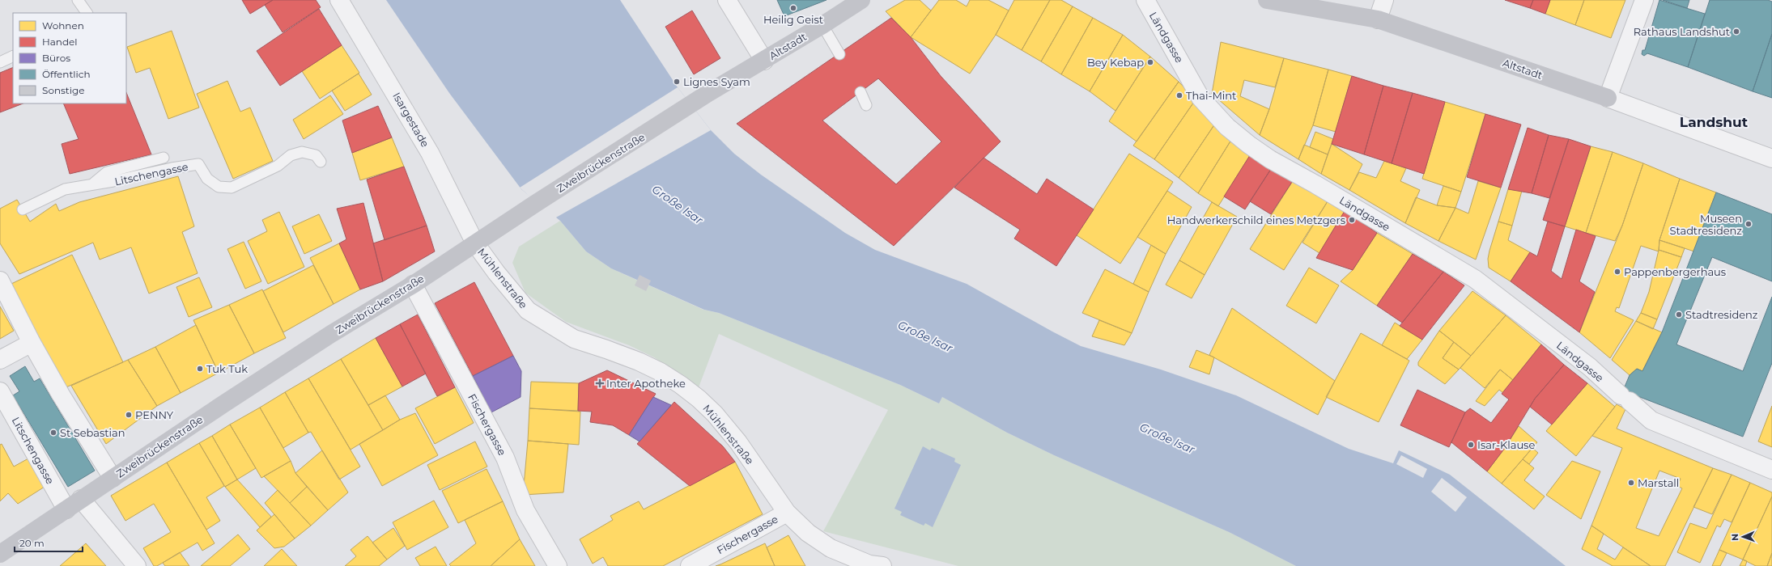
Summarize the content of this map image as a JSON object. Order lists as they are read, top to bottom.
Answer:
{
  "streets": {
    "street": [
      "Ländgasse",
      "Altstadt",
      "Isargestade",
      "Zweibrückenstraße",
      "Litschengasse",
      "Mühlenstraße",
      "Fischergasse"
    ]
  },
  "crossings": [
    ["Altstadt", "Zweibrückenstraße"],
    ["Isargestade", "Zweibrückenstraße"],
    ["Isargestade", "Mühlenstraße"],
    ["Zweibrückenstraße", "Litschengasse"],
    ["Zweibrückenstraße", "Mühlenstraße"],
    ["Zweibrückenstraße", "Fischergasse"],
    ["Mühlenstraße", "Fischergasse"]
  ],
  "districts": ["Landshut"],
  "water": ["Große Isar"],
  "places": {
    "other": [
      "Heilig Geist",
      "Rathaus Landshut",
      "Bey Kebap",
      "Lignes Syam",
      "Thai-Mint",
      "Handwerkerschild eines Metzgers",
      "Museen Stadtresidenz",
      "Pappenbergerhaus",
      "Stadtresidenz",
      "Tuk Tuk",
      "PENNY",
      "St Sebastian",
      "Isar-Klause",
      "Marstall"
    ],
    "health": ["Inter Apotheke"]
  },
  "legend": [
    "Wohnen",
    "Handel",
    "Büros",
    "Öffentlich",
    "Sonstige"
  ],
  "scale_bar": "20 m",
  "north": "left"
}
